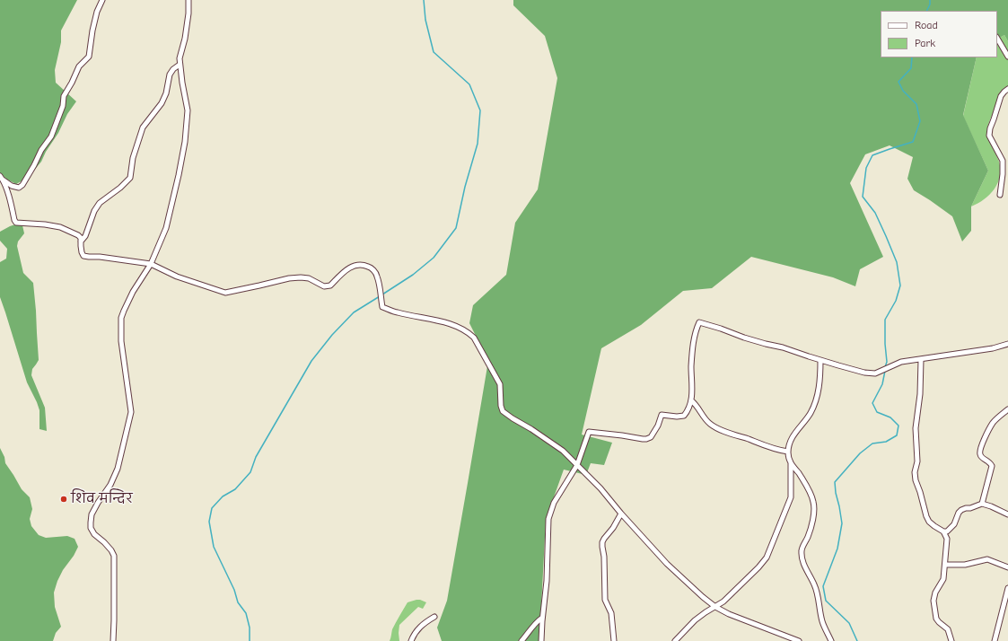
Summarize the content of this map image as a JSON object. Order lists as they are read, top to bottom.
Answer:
{
  "places": ["शिव मन्दिर"],
  "legend": ["Road", "Park"]
}
